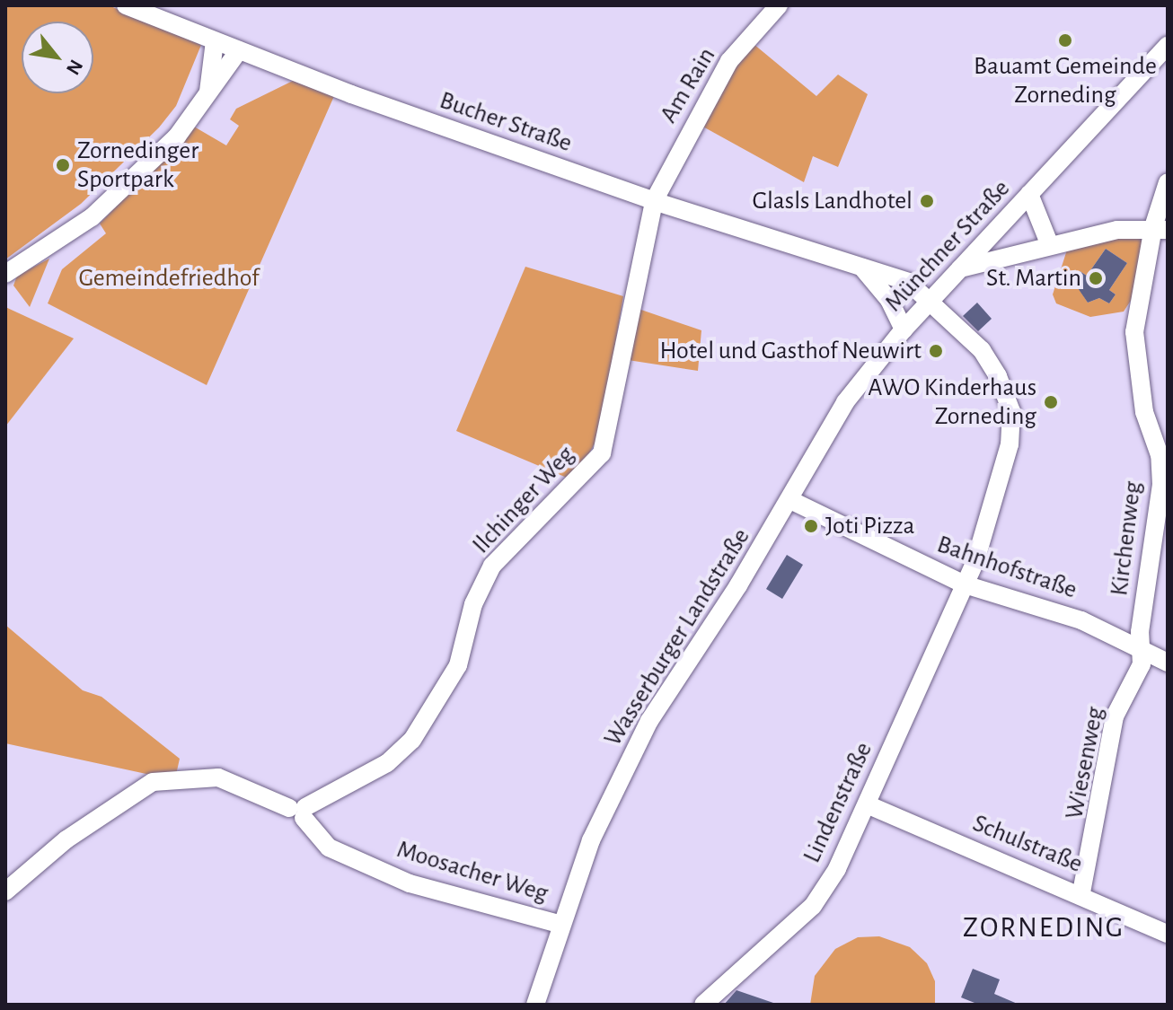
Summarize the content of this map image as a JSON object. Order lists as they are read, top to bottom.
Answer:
{
  "streets": {
    "street": [
      "Am Rain",
      "Bucher Straße",
      "Münchner Straße",
      "Ilchinger Weg",
      "Kirchenweg",
      "Bahnhofstraße",
      "Wasserburger Landstraße",
      "Wiesenweg",
      "Lindenstraße",
      "Schulstraße",
      "Moosacher Weg"
    ]
  },
  "crossings": [
    ["Am Rain", "Bucher Straße"],
    ["Am Rain", "Ilchinger Weg"],
    ["Bucher Straße", "Münchner Straße"],
    ["Bucher Straße", "Ilchinger Weg"],
    ["Bucher Straße", "Lindenstraße"],
    ["Münchner Straße", "Bahnhofstraße"],
    ["Münchner Straße", "Wasserburger Landstraße"],
    ["Münchner Straße", "Lindenstraße"],
    ["Ilchinger Weg", "Moosacher Weg"],
    ["Kirchenweg", "Bahnhofstraße"],
    ["Kirchenweg", "Wiesenweg"],
    ["Bahnhofstraße", "Wasserburger Landstraße"],
    ["Bahnhofstraße", "Wiesenweg"],
    ["Bahnhofstraße", "Lindenstraße"],
    ["Wasserburger Landstraße", "Moosacher Weg"],
    ["Wiesenweg", "Schulstraße"],
    ["Lindenstraße", "Schulstraße"]
  ],
  "districts": ["ZORNEDING"],
  "parks": ["Gemeindefriedhof"],
  "places": [
    "Bauamt Gemeinde Zorneding",
    "Zornedinger Sportpark",
    "Glasls Landhotel",
    "St. Martin",
    "Hotel und Gasthof Neuwirt",
    "AWO Kinderhaus Zorneding",
    "Joti Pizza"
  ],
  "north": "bottom right"
}
